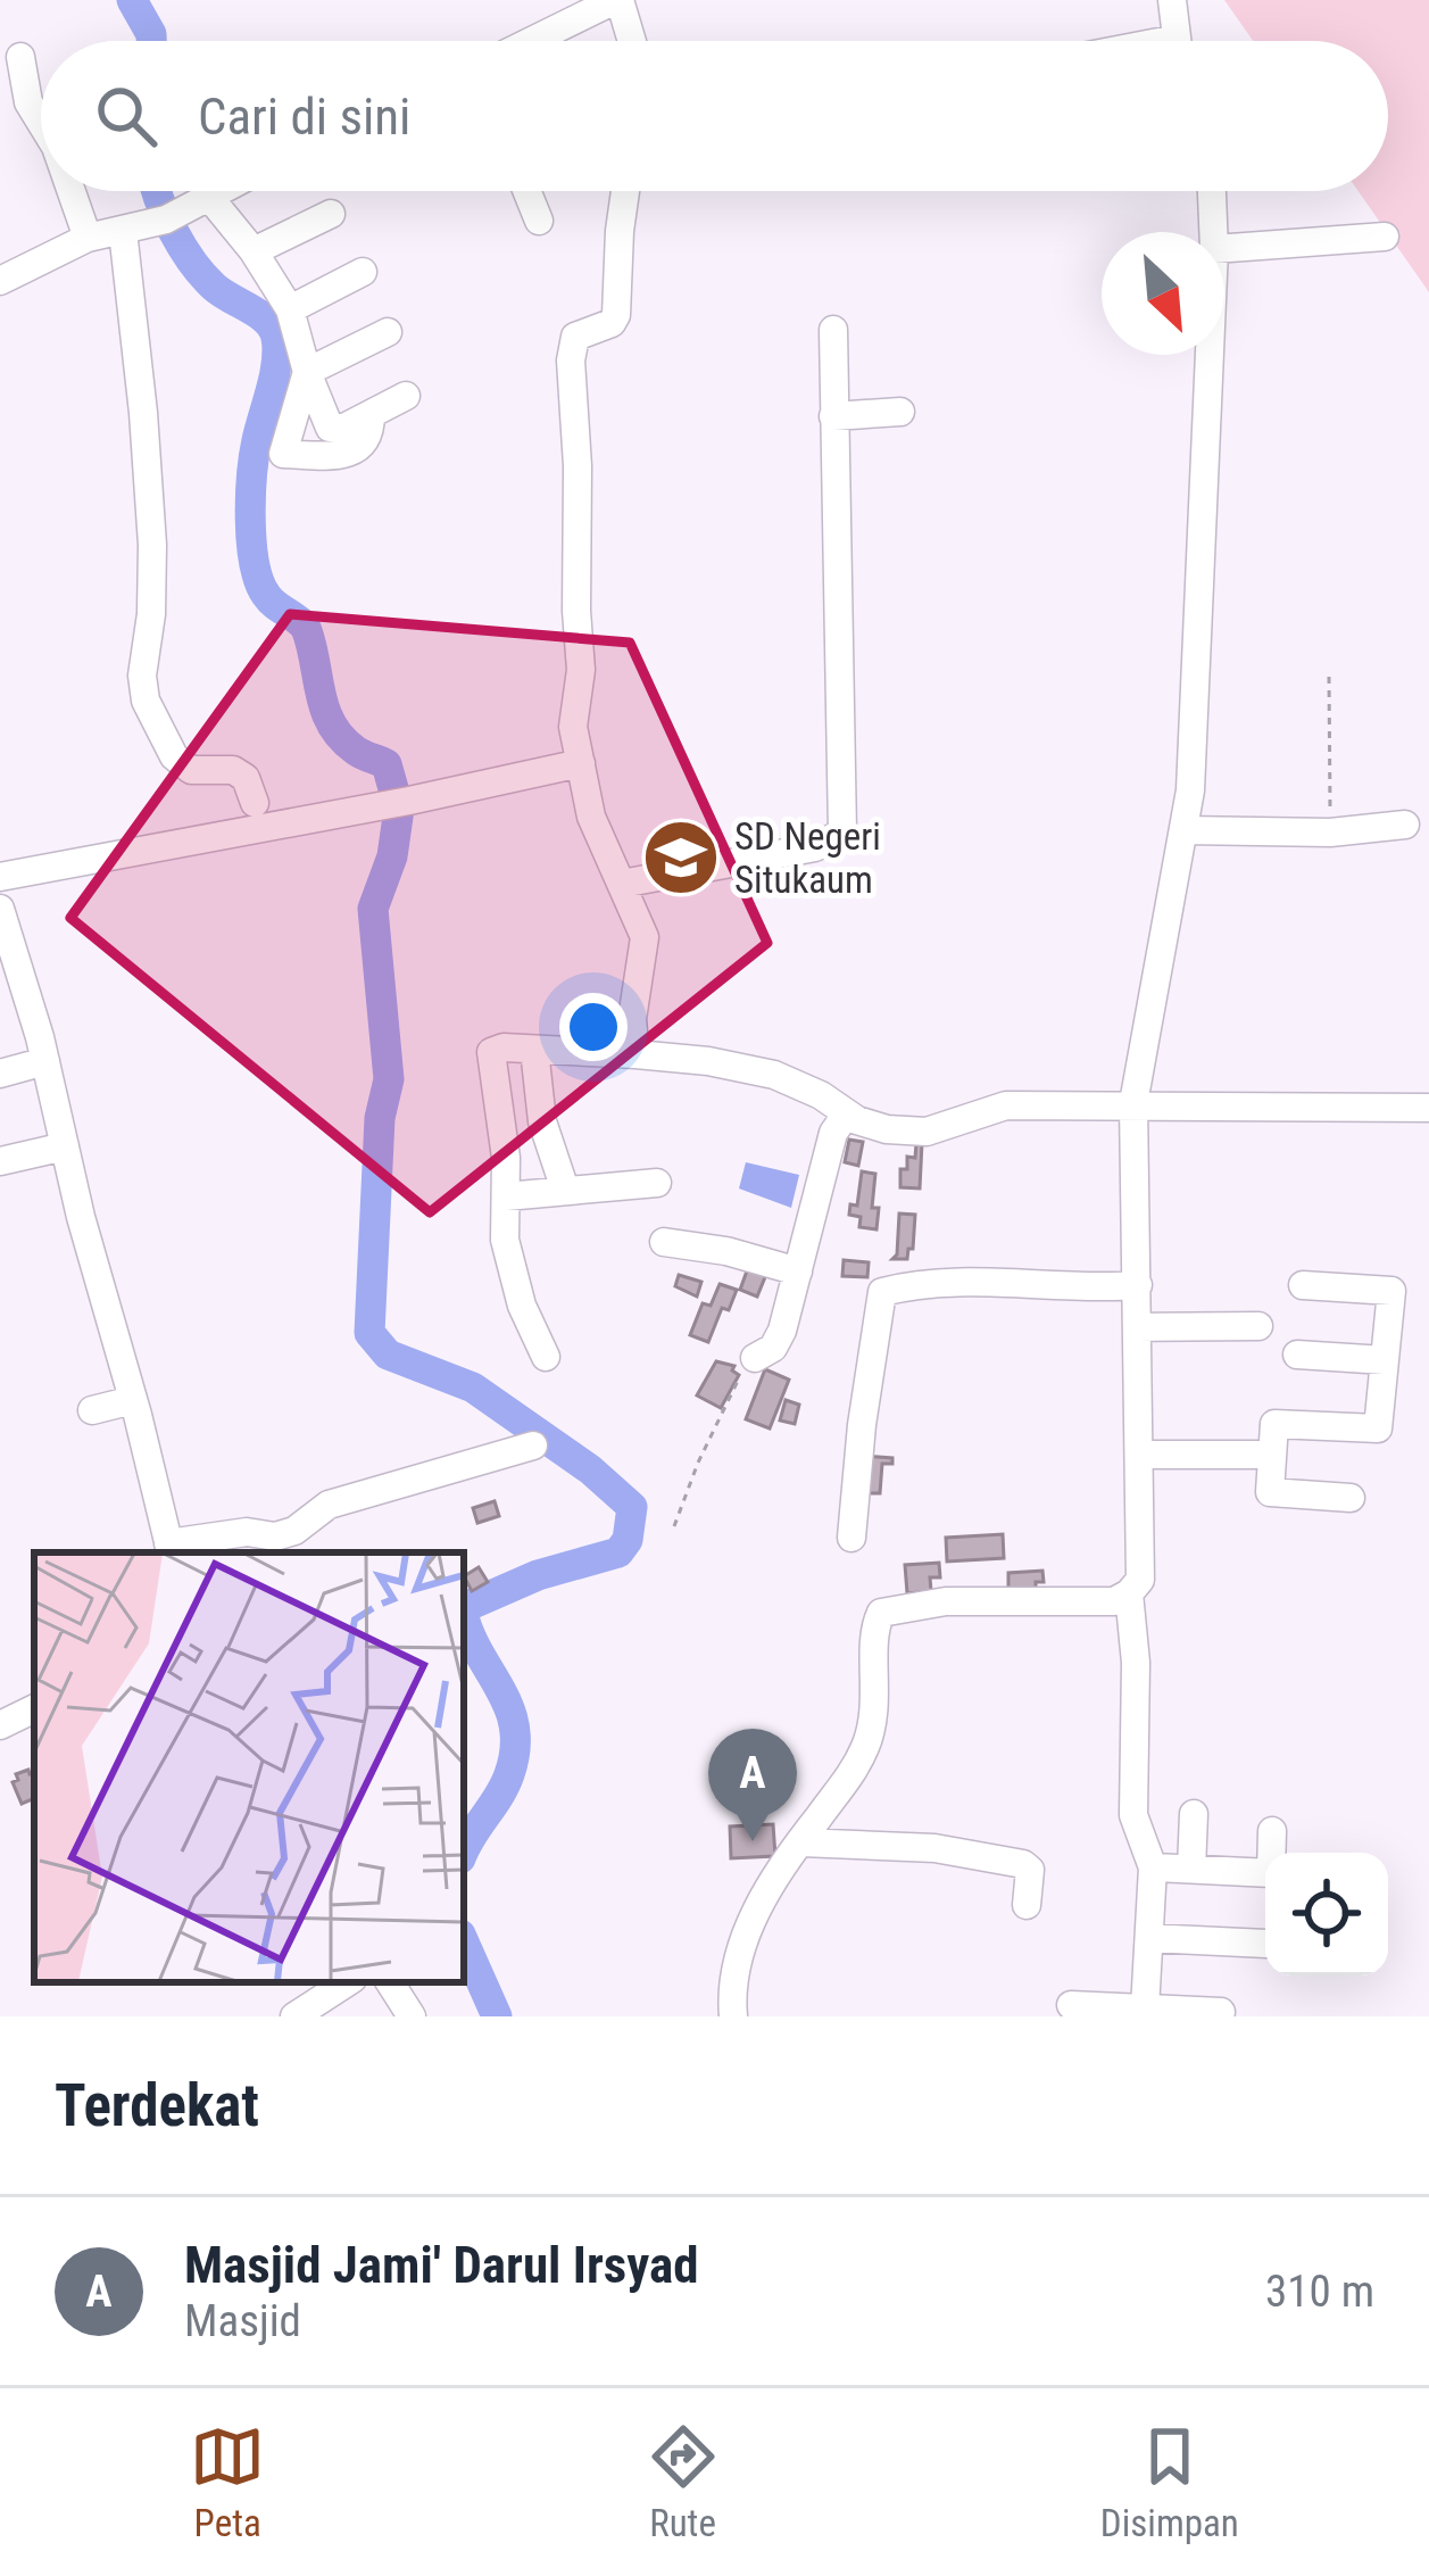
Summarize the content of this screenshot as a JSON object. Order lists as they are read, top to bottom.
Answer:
{
  "places": {
    "school or university": ["SD Negeri Situkaum"]
  },
  "north": "bottom right",
  "page": {
    "search": "Cari di sini",
    "pins": "A",
    "heading": "Terdekat",
    "list": [
      {
        "mark": "A",
        "name": "Masjid Jami' Darul Irsyad",
        "note": "Masjid",
        "value": "310 m"
      }
    ],
    "nav": ["Peta", "Rute", "Disimpan"]
  }
}
